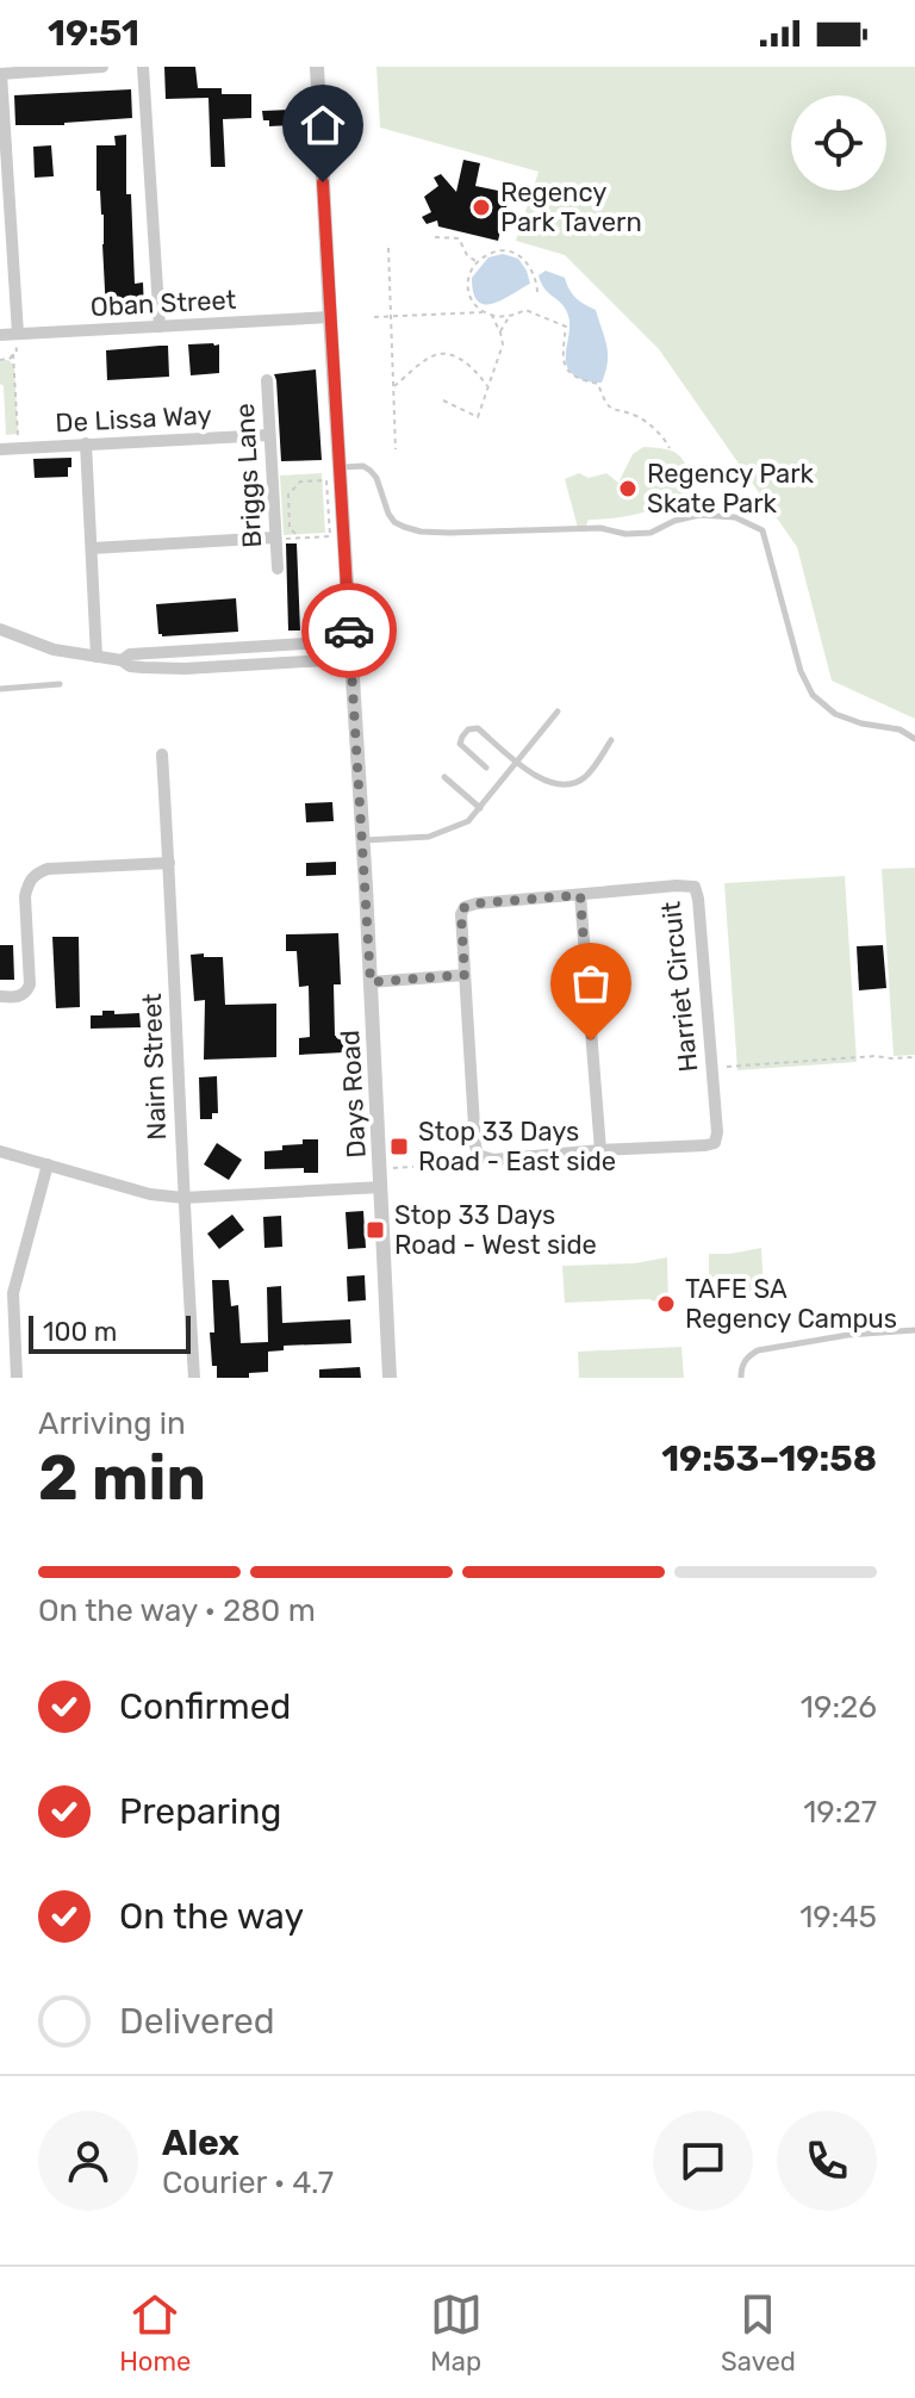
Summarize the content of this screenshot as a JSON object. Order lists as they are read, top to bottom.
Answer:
{
  "streets": {
    "street": [
      "Oban Street",
      "De Lissa Way",
      "Briggs Lane",
      "Harriet Circuit",
      "Nairn Street",
      "Days Road"
    ]
  },
  "crossings": [
    ["Oban Street", "Days Road"],
    ["De Lissa Way", "Briggs Lane"]
  ],
  "places": {
    "other": ["Regency Park Tavern", "Regency Park Skate Park", "TAFE SA Regency Campus"],
    "transit": ["Stop 33 Days Road - East side", "Stop 33 Days Road - West side"]
  },
  "scale_bar": "100 m",
  "page": {
    "status": "19:51",
    "scale": "100 m",
    "heading": ["2 min", "Arriving in", "19:53–19:58"],
    "panel": ["Alex", "Courier · 4.7"],
    "bar": "On the way · 280 m",
    "list": [
      ["Confirmed", "19:26"],
      ["Preparing", "19:27"],
      ["On the way", "19:45"],
      "Delivered"
    ],
    "tabs": ["Home", "Map", "Saved"]
  }
}
